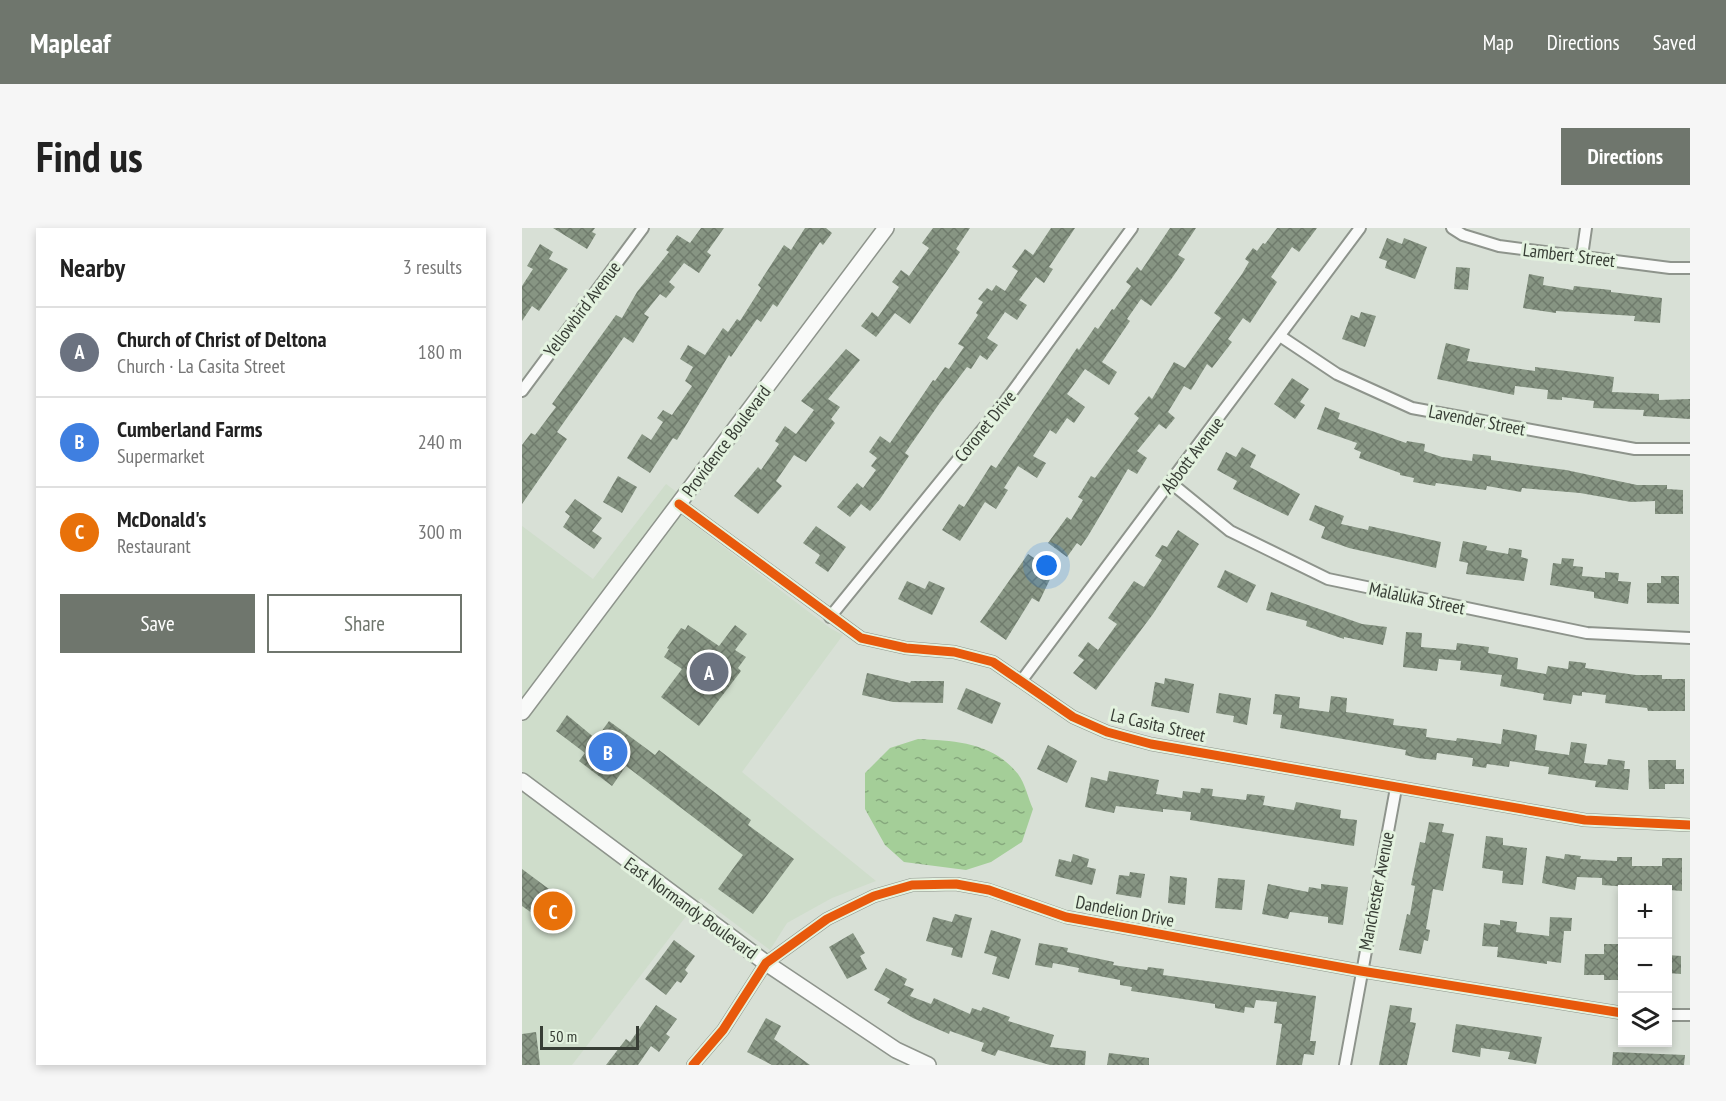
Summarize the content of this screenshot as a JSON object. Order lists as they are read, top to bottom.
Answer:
{
  "streets": {
    "main road": ["Providence Boulevard", "East Normandy Boulevard"],
    "street": [
      "Lambert Street",
      "Yellowbird Avenue",
      "Lavender Street",
      "Coronet Drive",
      "Abbott Avenue",
      "Malaluka Street",
      "La Casita Street",
      "Manchester Avenue",
      "Dandelion Drive"
    ]
  },
  "crossings": [
    ["Lavender Street", "Abbott Avenue"],
    ["Coronet Drive", "La Casita Street"],
    ["Providence Boulevard", "La Casita Street"],
    ["Abbott Avenue", "Malaluka Street"],
    ["Abbott Avenue", "La Casita Street"],
    ["La Casita Street", "Manchester Avenue"],
    ["Manchester Avenue", "Dandelion Drive"],
    ["East Normandy Boulevard", "Dandelion Drive"]
  ],
  "scale_bar": "50 m",
  "page": {
    "header": "Mapleaf",
    "nav": ["Map", "Directions", "Saved"],
    "buttons": [
      "Directions",
      ["Save", "Share"]
    ],
    "title": "Find us",
    "heading": ["Nearby", "3 results"],
    "list": [
      {
        "mark": "A",
        "name": "Church of Christ of Deltona",
        "note": "Church · La Casita Street",
        "value": "180 m"
      },
      {
        "mark": "B",
        "name": "Cumberland Farms",
        "note": "Supermarket",
        "value": "240 m"
      },
      {
        "mark": "C",
        "name": "McDonald's",
        "note": "Restaurant",
        "value": "300 m"
      }
    ],
    "pins": ["A", "B", "C"],
    "map_buttons": ["+", "−"],
    "scale": "50 m"
  }
}
